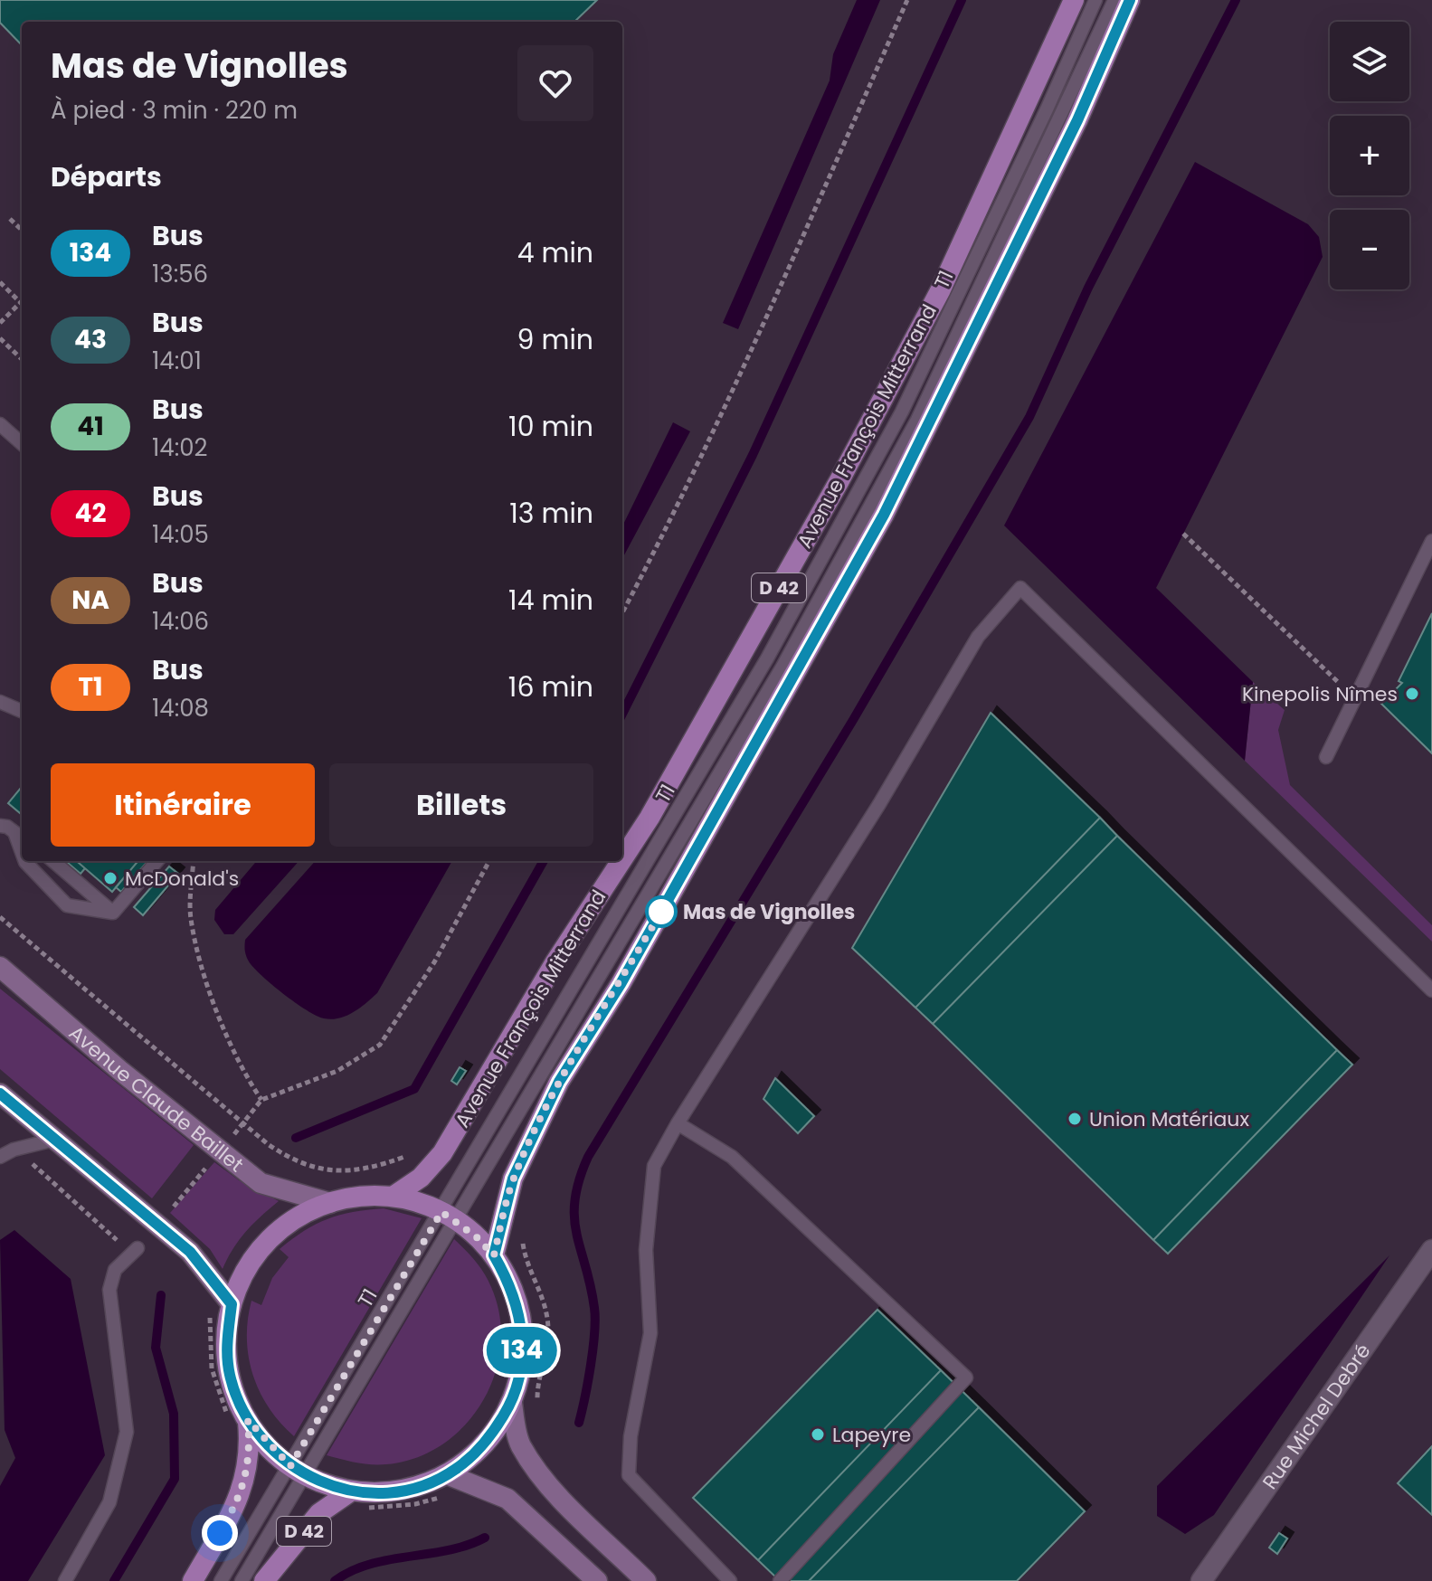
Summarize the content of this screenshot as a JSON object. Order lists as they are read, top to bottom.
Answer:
{
  "streets": {
    "main road": ["Avenue François Mitterrand", "D 42", "Avenue Claude Baillet"],
    "street": ["Rue Michel Debré"],
    "lane": ["T1"]
  },
  "places": [
    "Kinepolis Nîmes",
    "McDonald's",
    "Mas de Vignolles",
    "Union Matériaux",
    "Lapeyre"
  ],
  "lines": ["bus line 134"],
  "page": {
    "on_map": "134",
    "map_buttons": ["+", "−"],
    "heading": [
      ["Mas de Vignolles", "À pied · 3 min · 220 m"],
      "Départs"
    ],
    "list": [
      {
        "mark": "134",
        "name": "Bus",
        "note": "13:56",
        "value": "4 min"
      },
      {
        "mark": "43",
        "name": "Bus",
        "note": "14:01",
        "value": "9 min"
      },
      {
        "mark": "41",
        "name": "Bus",
        "note": "14:02",
        "value": "10 min"
      },
      {
        "mark": "42",
        "name": "Bus",
        "note": "14:05",
        "value": "13 min"
      },
      {
        "mark": "NA",
        "name": "Bus",
        "note": "14:06",
        "value": "14 min"
      },
      {
        "mark": "T1",
        "name": "Bus",
        "note": "14:08",
        "value": "16 min"
      }
    ],
    "buttons": ["Itinéraire", "Billets"]
  }
}
